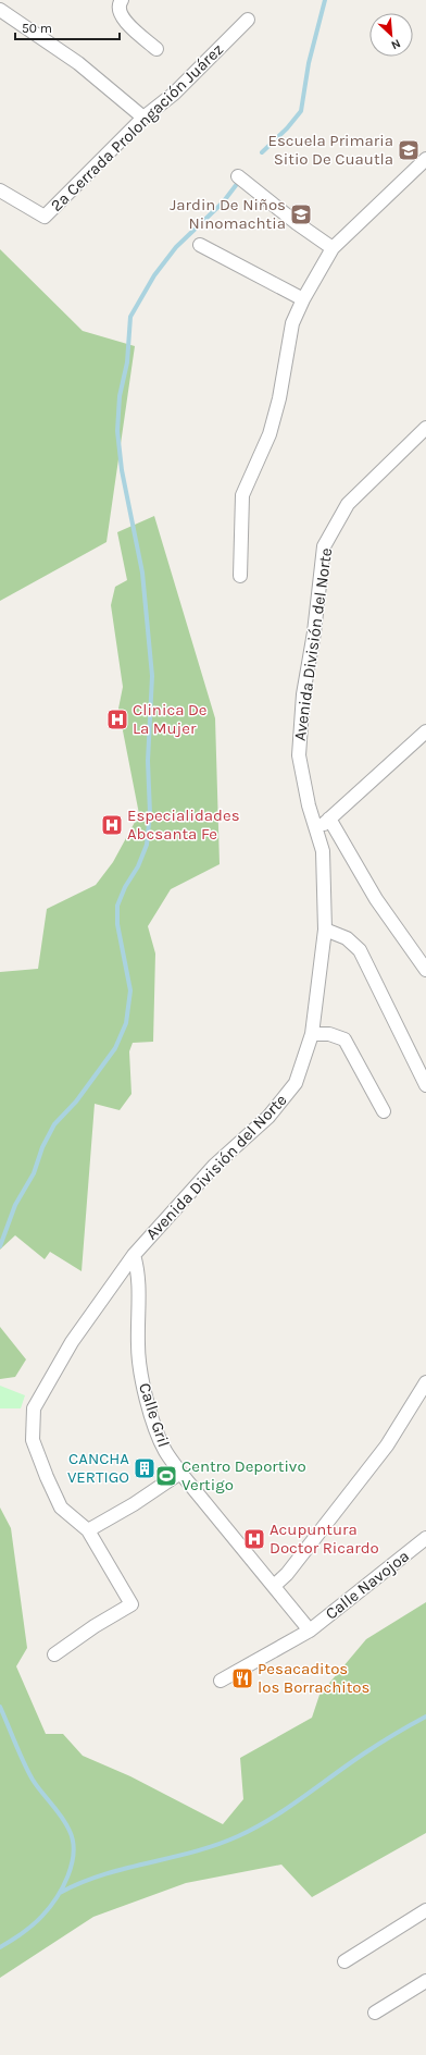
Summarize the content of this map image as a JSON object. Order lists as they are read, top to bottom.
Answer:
{
  "streets": {
    "street": [
      "2a Cerrada Prolongación Juárez",
      "Avenida División del Norte",
      "Calle Gril",
      "Calle Navojoa"
    ]
  },
  "crossings": [
    ["Avenida División del Norte", "Calle Gril"],
    ["Calle Gril", "Calle Navojoa"]
  ],
  "places": {
    "school or university": ["Escuela Primaria Sitio De Cuautla", "Jardin De Niños Ninomachtia"],
    "hospital": ["Clinica De La Mujer", "Especialidades Abcsanta Fe", "Acupuntura Doctor Ricardo"],
    "building": ["CANCHA VERTIGO"],
    "sports": ["Centro Deportivo Vertigo"],
    "restaurant": ["Pesacaditos los Borrachitos"]
  },
  "scale_bar": "50 m",
  "north": "bottom right"
}
